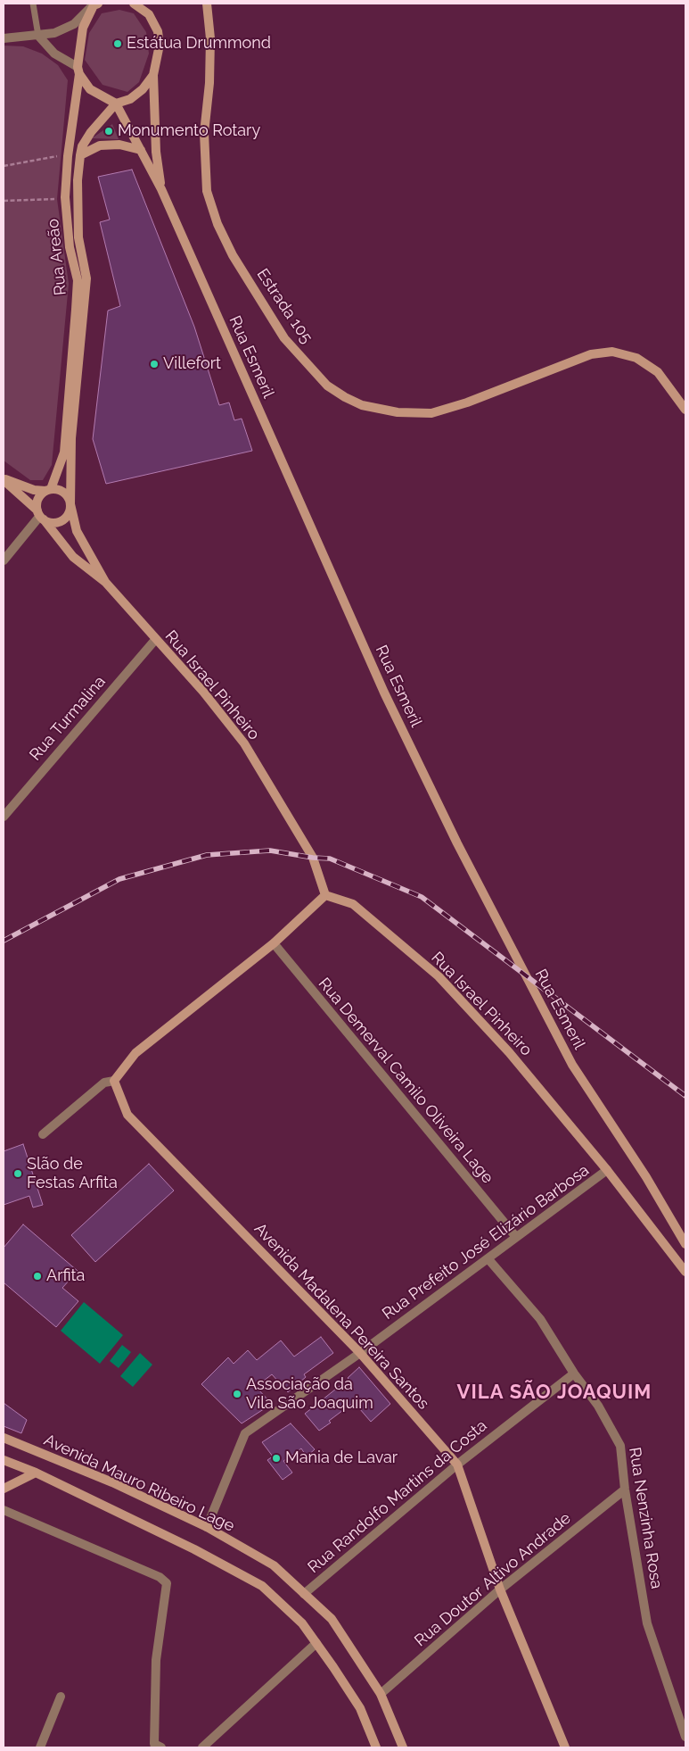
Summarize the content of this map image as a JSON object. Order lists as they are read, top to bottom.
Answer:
{
  "streets": {
    "street": [
      "Rua Areão",
      "Estrada 105",
      "Rua Esmeril",
      "Rua Israel Pinheiro",
      "Rua Turmalina",
      "Rua Demerval Camilo Oliveira Lage",
      "Rua Prefeito José Elizário Barbosa",
      "Avenida Madalena Pereira Santos",
      "Avenida Mauro Ribeiro Lage",
      "Rua Randolfo Martins da Costa",
      "Rua Nenzinha Rosa",
      "Rua Doutor Altivo Andrade"
    ]
  },
  "crossings": [
    ["Rua Areão", "Rua Israel Pinheiro"],
    ["Rua Israel Pinheiro", "Rua Turmalina"],
    ["Rua Israel Pinheiro", "Rua Prefeito José Elizário Barbosa"],
    ["Rua Demerval Camilo Oliveira Lage", "Rua Prefeito José Elizário Barbosa"],
    ["Rua Prefeito José Elizário Barbosa", "Avenida Madalena Pereira Santos"],
    ["Rua Prefeito José Elizário Barbosa", "Avenida Mauro Ribeiro Lage"],
    ["Rua Prefeito José Elizário Barbosa", "Rua Nenzinha Rosa"],
    ["Avenida Madalena Pereira Santos", "Rua Randolfo Martins da Costa"],
    ["Avenida Madalena Pereira Santos", "Rua Doutor Altivo Andrade"],
    ["Avenida Mauro Ribeiro Lage", "Rua Randolfo Martins da Costa"],
    ["Avenida Mauro Ribeiro Lage", "Rua Doutor Altivo Andrade"],
    ["Rua Randolfo Martins da Costa", "Rua Nenzinha Rosa"],
    ["Rua Nenzinha Rosa", "Rua Doutor Altivo Andrade"]
  ],
  "districts": ["VILA SÃO JOAQUIM"],
  "places": [
    "Estátua Drummond",
    "Monumento Rotary",
    "Villefort",
    "Slão de Festas Arfita",
    "Arfita",
    "Associação da Vila São Joaquim",
    "Mania de Lavar"
  ]
}
